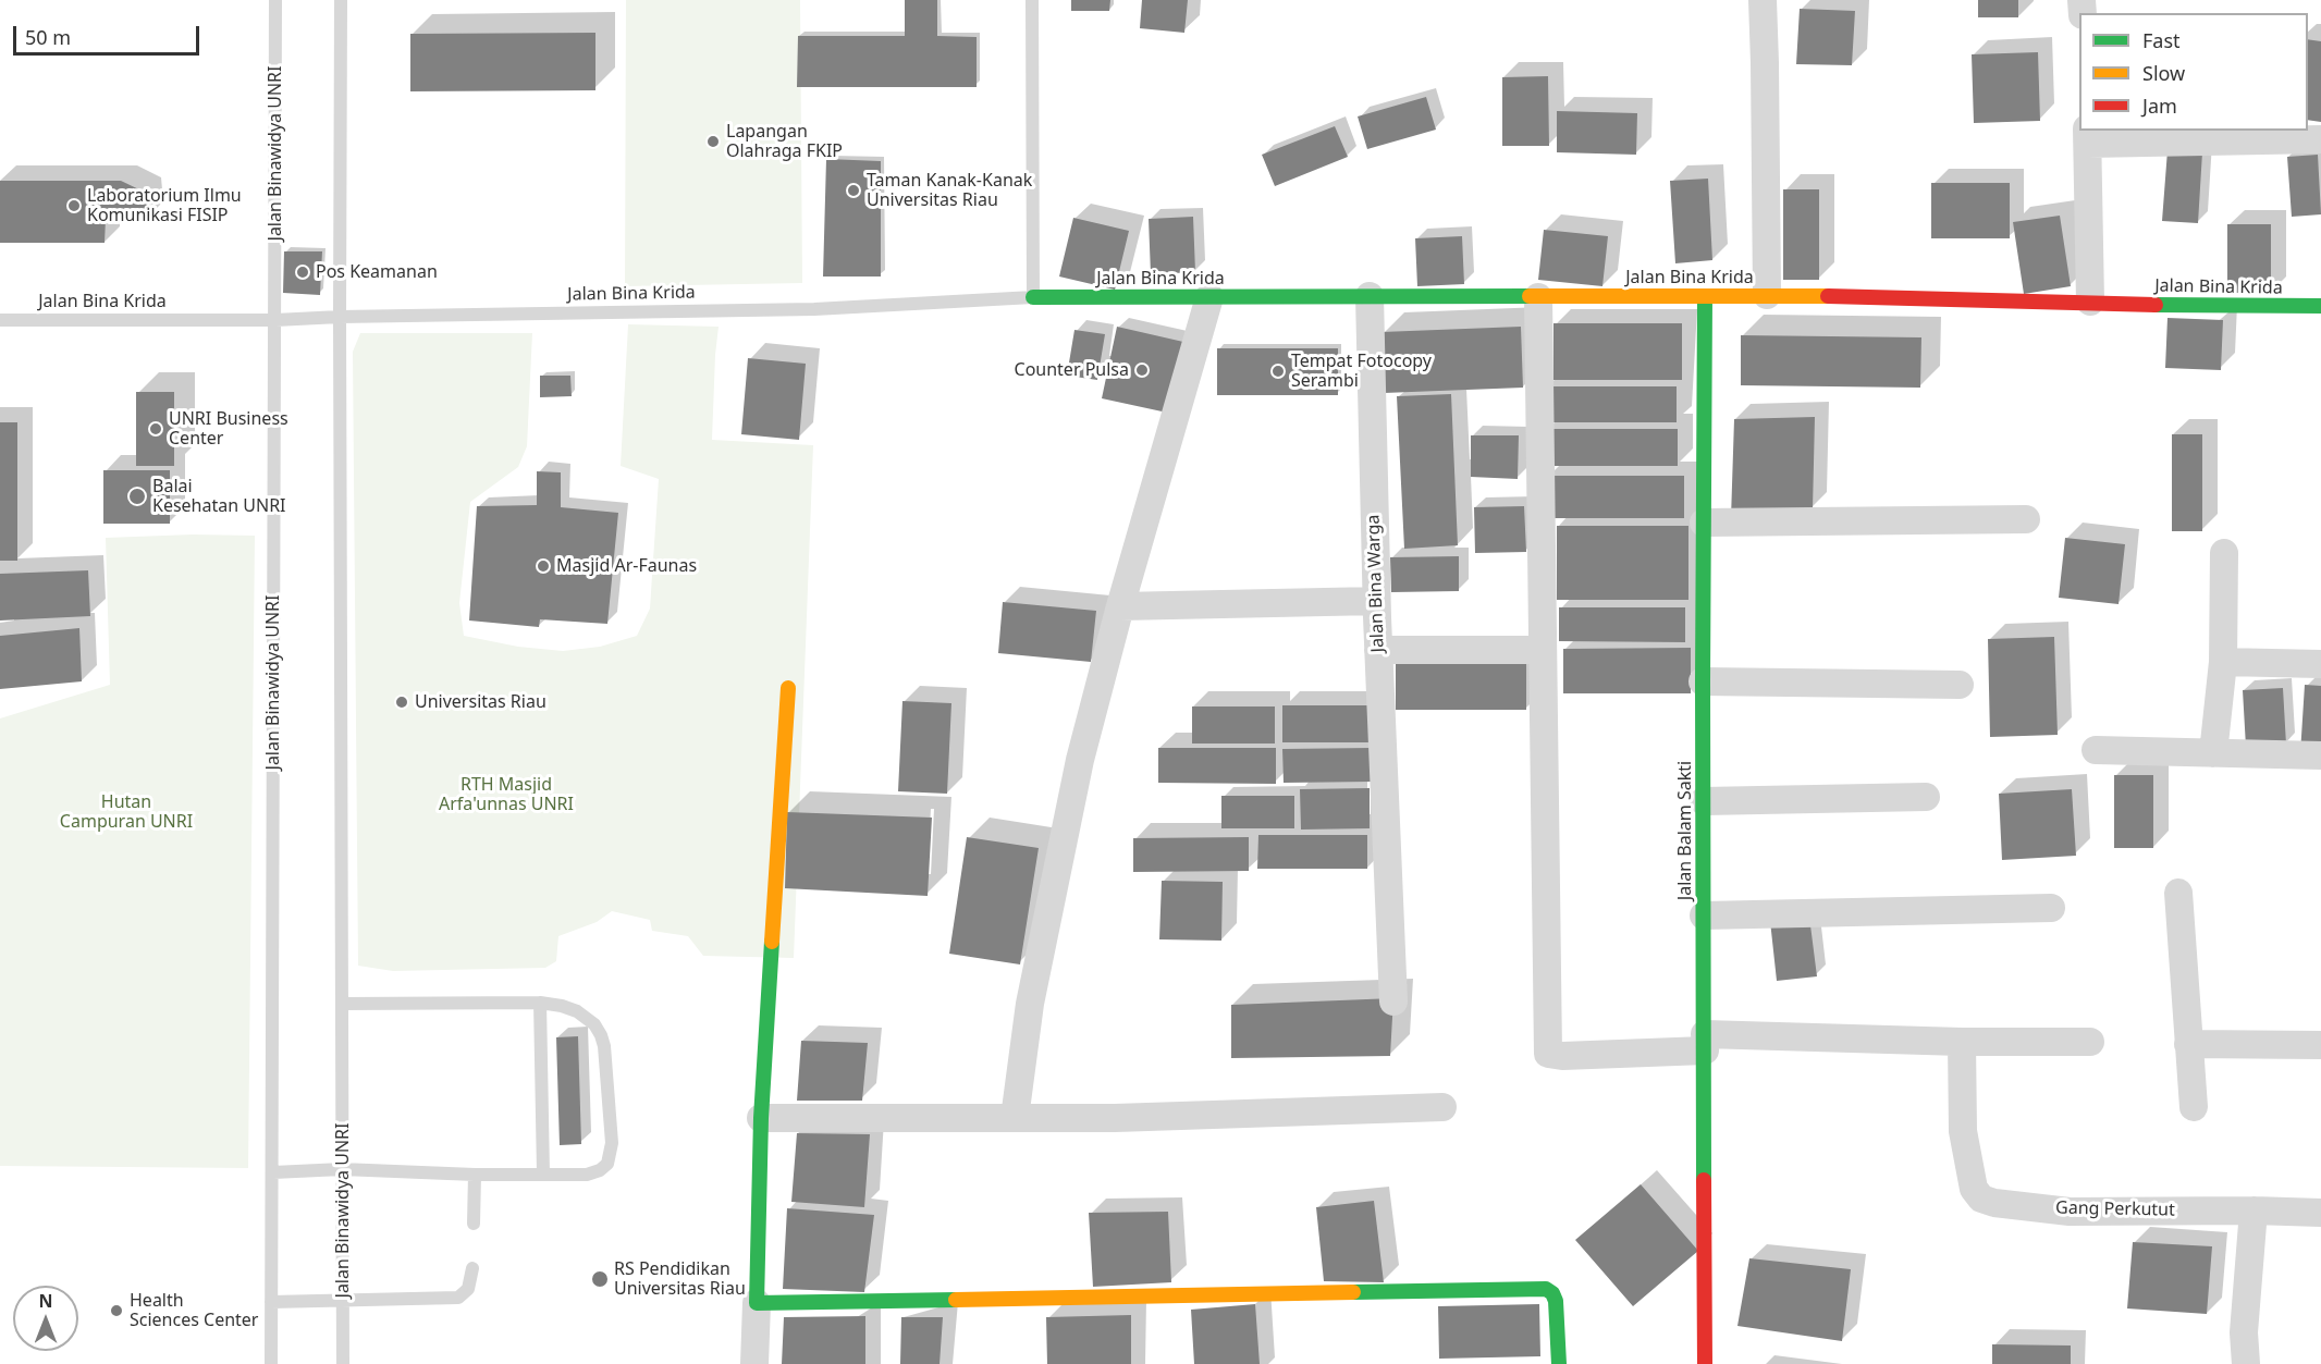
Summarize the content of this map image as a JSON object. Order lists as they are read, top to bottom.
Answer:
{
  "streets": {
    "street": [
      "Jalan Bina Krida",
      "Jalan Bina Warga",
      "Jalan Balam Sakti",
      "Gang Perkutut"
    ],
    "lane": ["Jalan Binawidya UNRI"]
  },
  "crossings": [
    ["Jalan Binawidya UNRI", "Jalan Bina Krida"],
    ["Jalan Bina Krida", "Jalan Bina Warga"],
    ["Jalan Bina Krida", "Jalan Balam Sakti"]
  ],
  "parks": ["RTH Masjid Arfa'unnas UNRI", "Hutan Campuran UNRI"],
  "places": [
    "Lapangan Olahraga FKIP",
    "Taman Kanak-Kanak Universitas Riau",
    "Laboratorium Ilmu Komunikasi FISIP",
    "Pos Keamanan",
    "Counter Pulsa",
    "Tempat Fotocopy Serambi",
    "UNRI Business Center",
    "Balai Kesehatan UNRI",
    "Masjid Ar-Faunas",
    "Universitas Riau",
    "RS Pendidikan Universitas Riau",
    "Health Sciences Center"
  ],
  "legend": ["Fast", "Slow", "Jam"],
  "scale_bar": "50 m",
  "north": "top"
}
